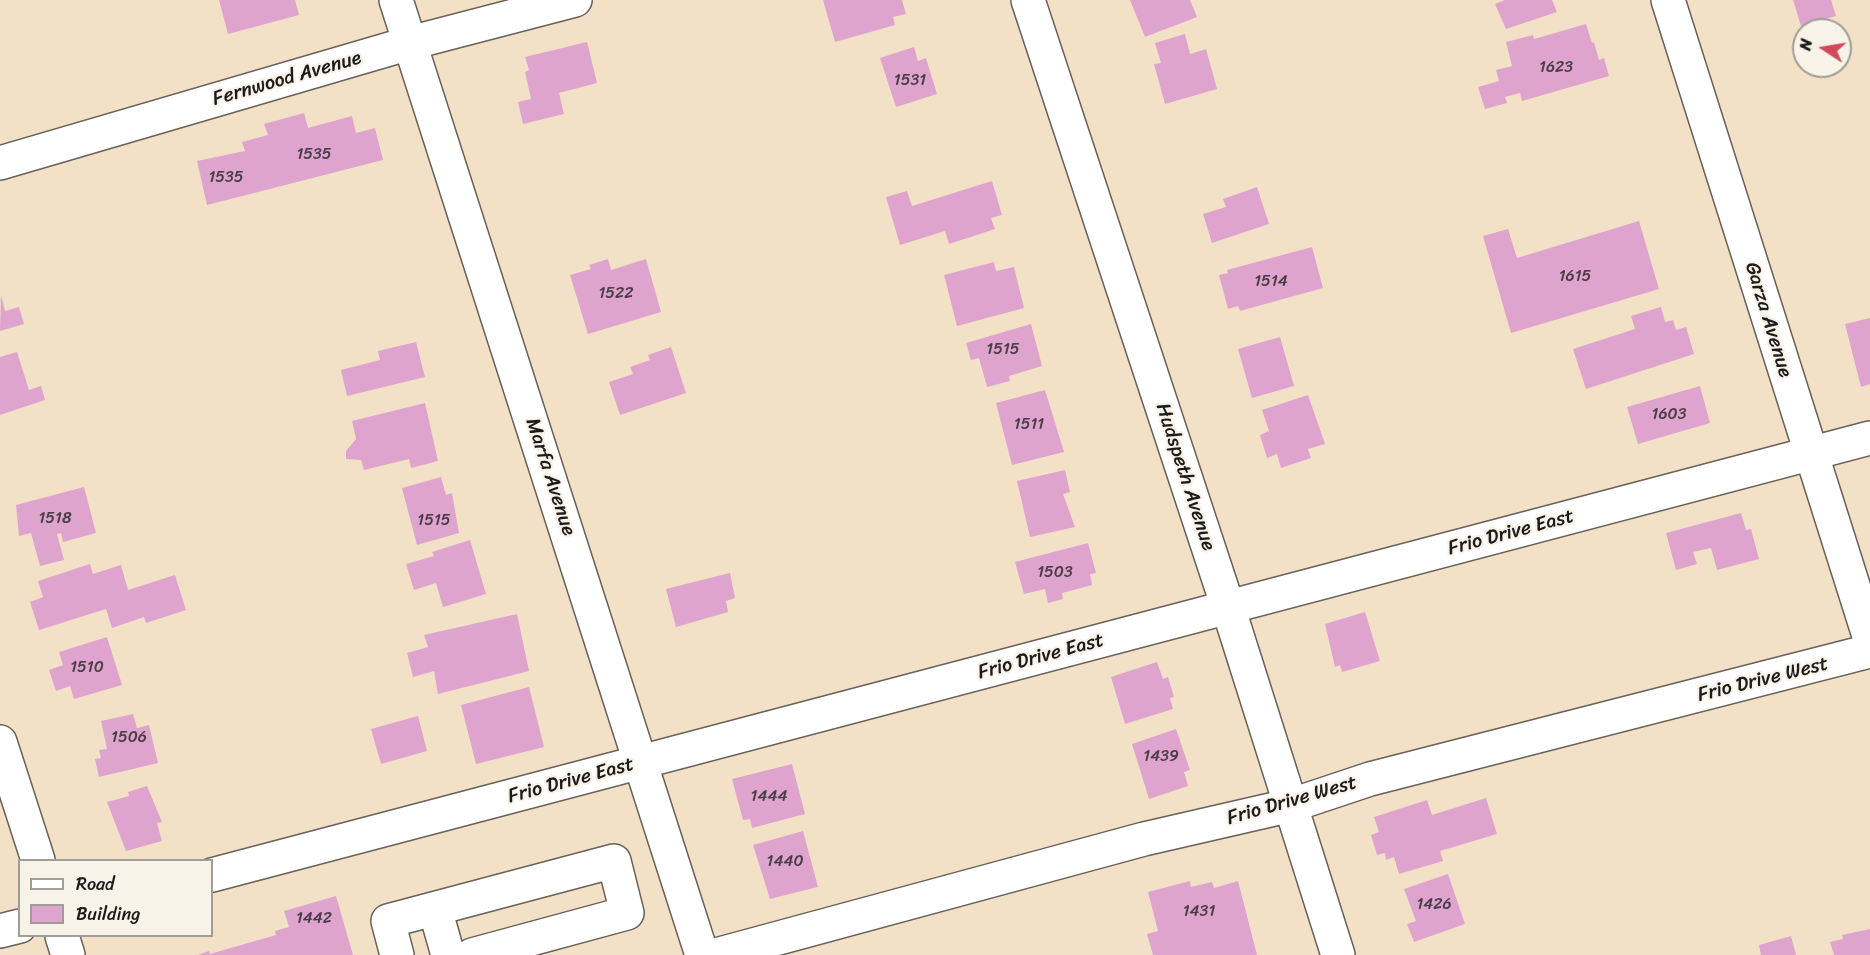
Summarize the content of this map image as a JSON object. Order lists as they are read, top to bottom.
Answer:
{
  "streets": {
    "street": [
      "Fernwood Avenue",
      "Garza Avenue",
      "Marfa Avenue",
      "Hudspeth Avenue",
      "Frio Drive East",
      "Frio Drive West"
    ]
  },
  "crossings": [
    ["Fernwood Avenue", "Marfa Avenue"],
    ["Garza Avenue", "Frio Drive East"],
    ["Marfa Avenue", "Frio Drive East"],
    ["Hudspeth Avenue", "Frio Drive East"],
    ["Hudspeth Avenue", "Frio Drive West"]
  ],
  "house_numbers": [
    "1623",
    "1531",
    "1535",
    "1535",
    "1615",
    "1514",
    "1522",
    "1515",
    "1603",
    "1511",
    "1518",
    "1515",
    "1503",
    "1510",
    "1506",
    "1439",
    "1444",
    "1440",
    "1426",
    "1431",
    "1442"
  ],
  "legend": ["Road", "Building"],
  "north": "left"
}
